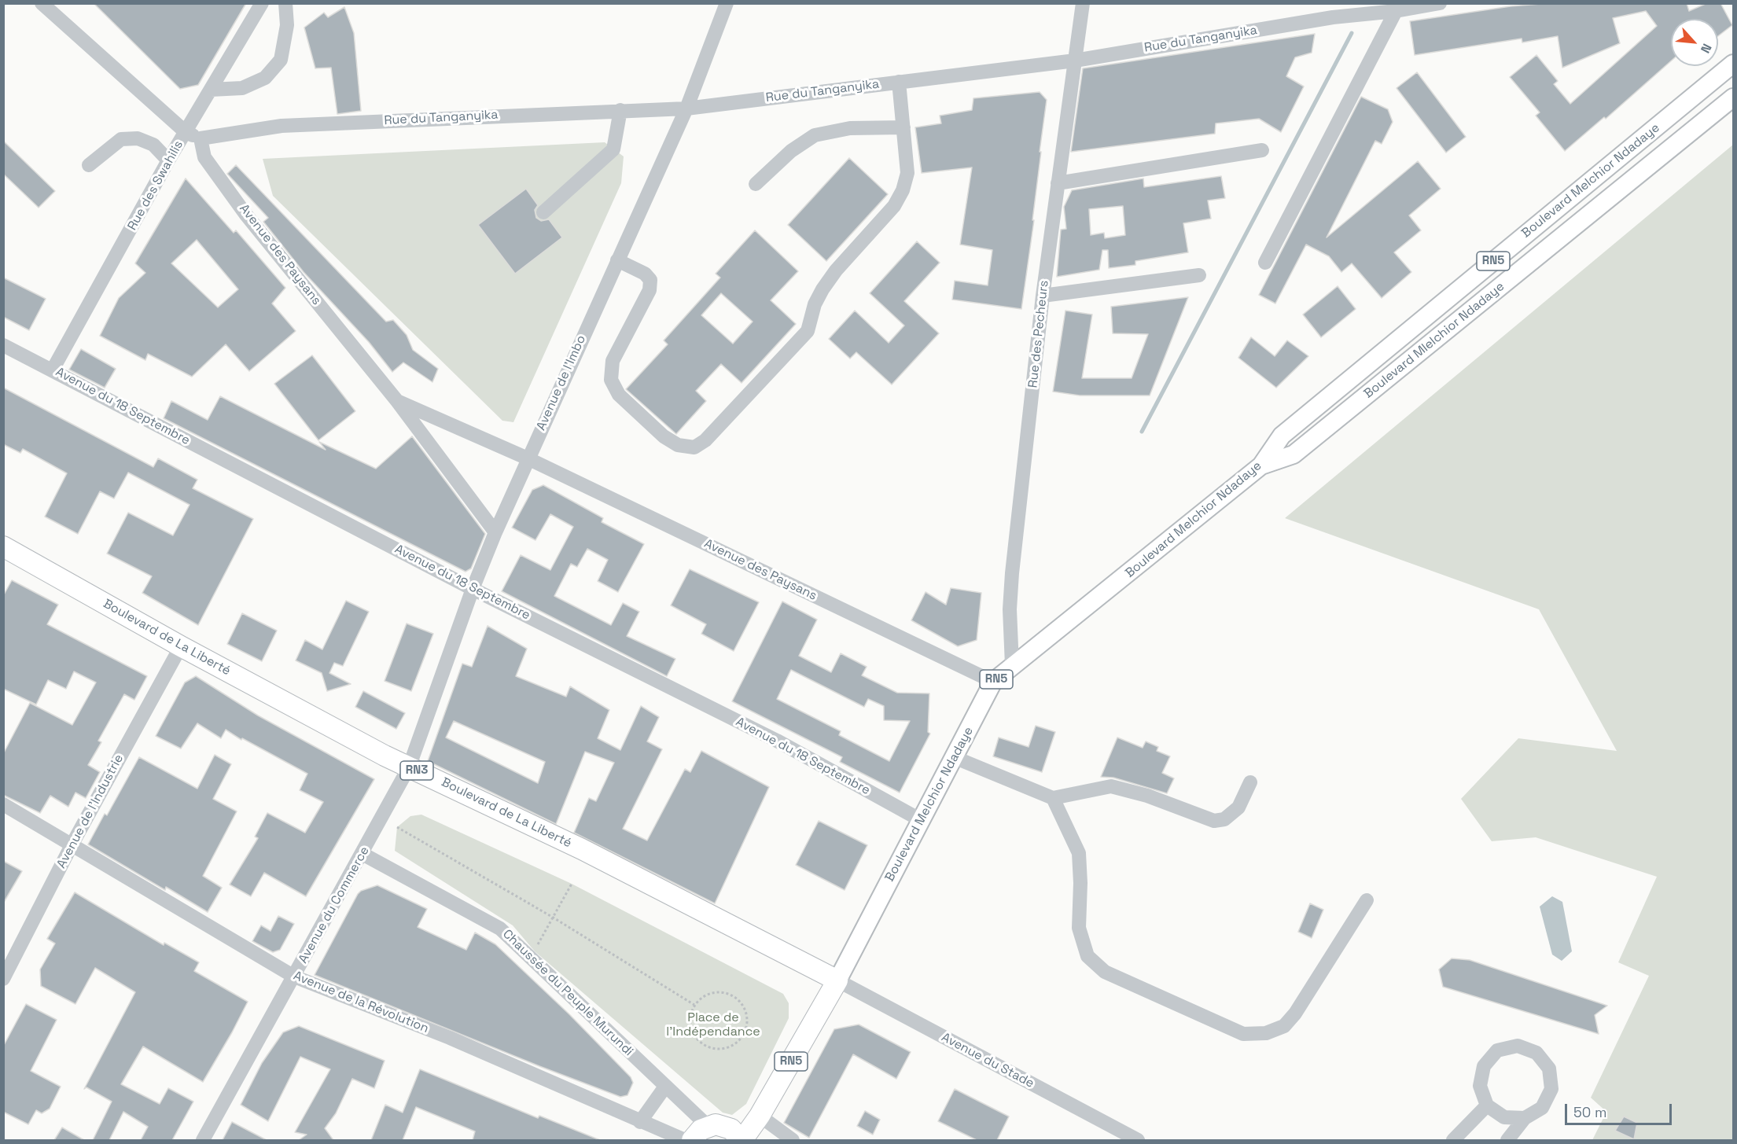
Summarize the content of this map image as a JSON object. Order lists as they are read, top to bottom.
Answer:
{
  "streets": {
    "highway": ["RN5", "Boulevard de La Liberté", "RN3"],
    "main road": ["Boulevard Melchior Ndadaye", "Boulevard Mlelchior Ndadaye"],
    "street": [
      "Rue du Tanganyika",
      "Rue des Swahilis",
      "Avenue des Paysans",
      "Rue des Pecheurs",
      "Avenue de l'Imbo",
      "Avenue du 18 Septembre",
      "Avenue de l'Industrie",
      "Avenue du Commerce",
      "Chaussée du Peuple Murundi",
      "Avenue de la Révolution",
      "Avenue du Stade"
    ]
  },
  "crossings": [
    ["Rue du Tanganyika", "Avenue des Paysans"],
    ["Rue du Tanganyika", "Rue des Pecheurs"],
    ["Rue du Tanganyika", "Avenue de l'Imbo"],
    ["Boulevard Melchior Ndadaye", "Avenue des Paysans"],
    ["Boulevard Melchior Ndadaye", "RN5"],
    ["Boulevard Melchior Ndadaye", "Rue des Pecheurs"],
    ["Boulevard Melchior Ndadaye", "Boulevard Mlelchior Ndadaye"],
    ["Boulevard Melchior Ndadaye", "Avenue du 18 Septembre"],
    ["Boulevard Melchior Ndadaye", "Boulevard de La Liberté"],
    ["Boulevard Melchior Ndadaye", "Avenue du Stade"],
    ["Rue des Swahilis", "Avenue du 18 Septembre"],
    ["Avenue des Paysans", "Avenue de l'Imbo"],
    ["RN5", "Boulevard de La Liberté"],
    ["RN5", "Avenue du Stade"],
    ["Avenue de l'Imbo", "Avenue du 18 Septembre"],
    ["Avenue de l'Imbo", "Boulevard de La Liberté"],
    ["Avenue de l'Imbo", "Avenue du Commerce"],
    ["Boulevard de La Liberté", "Avenue de l'Industrie"],
    ["Boulevard de La Liberté", "Avenue du Commerce"],
    ["Boulevard de La Liberté", "Avenue du Stade"],
    ["Avenue de l'Industrie", "Avenue de la Révolution"],
    ["Avenue du Commerce", "Chaussée du Peuple Murundi"],
    ["Avenue du Commerce", "Avenue de la Révolution"]
  ],
  "parks": ["Place de l'Indépendance"],
  "scale_bar": "50 m",
  "north": "bottom right"
}
